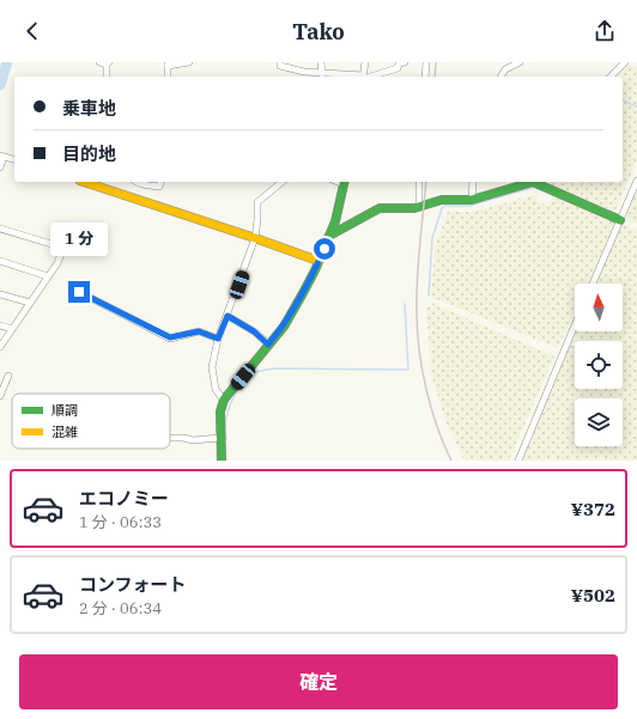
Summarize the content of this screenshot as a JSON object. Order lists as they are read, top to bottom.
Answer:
{
  "legend": ["順調", "混雑"],
  "north": "top",
  "page": {
    "header": "Tako",
    "banner": ["乗車地", "目的地"],
    "bubble": "1 分",
    "list": [
      {
        "name": "エコノミー",
        "note": "1 分 · 06:33",
        "value": "¥372"
      },
      {
        "name": "コンフォート",
        "note": "2 分 · 06:34",
        "value": "¥502"
      }
    ],
    "buttons": "確定"
  }
}
